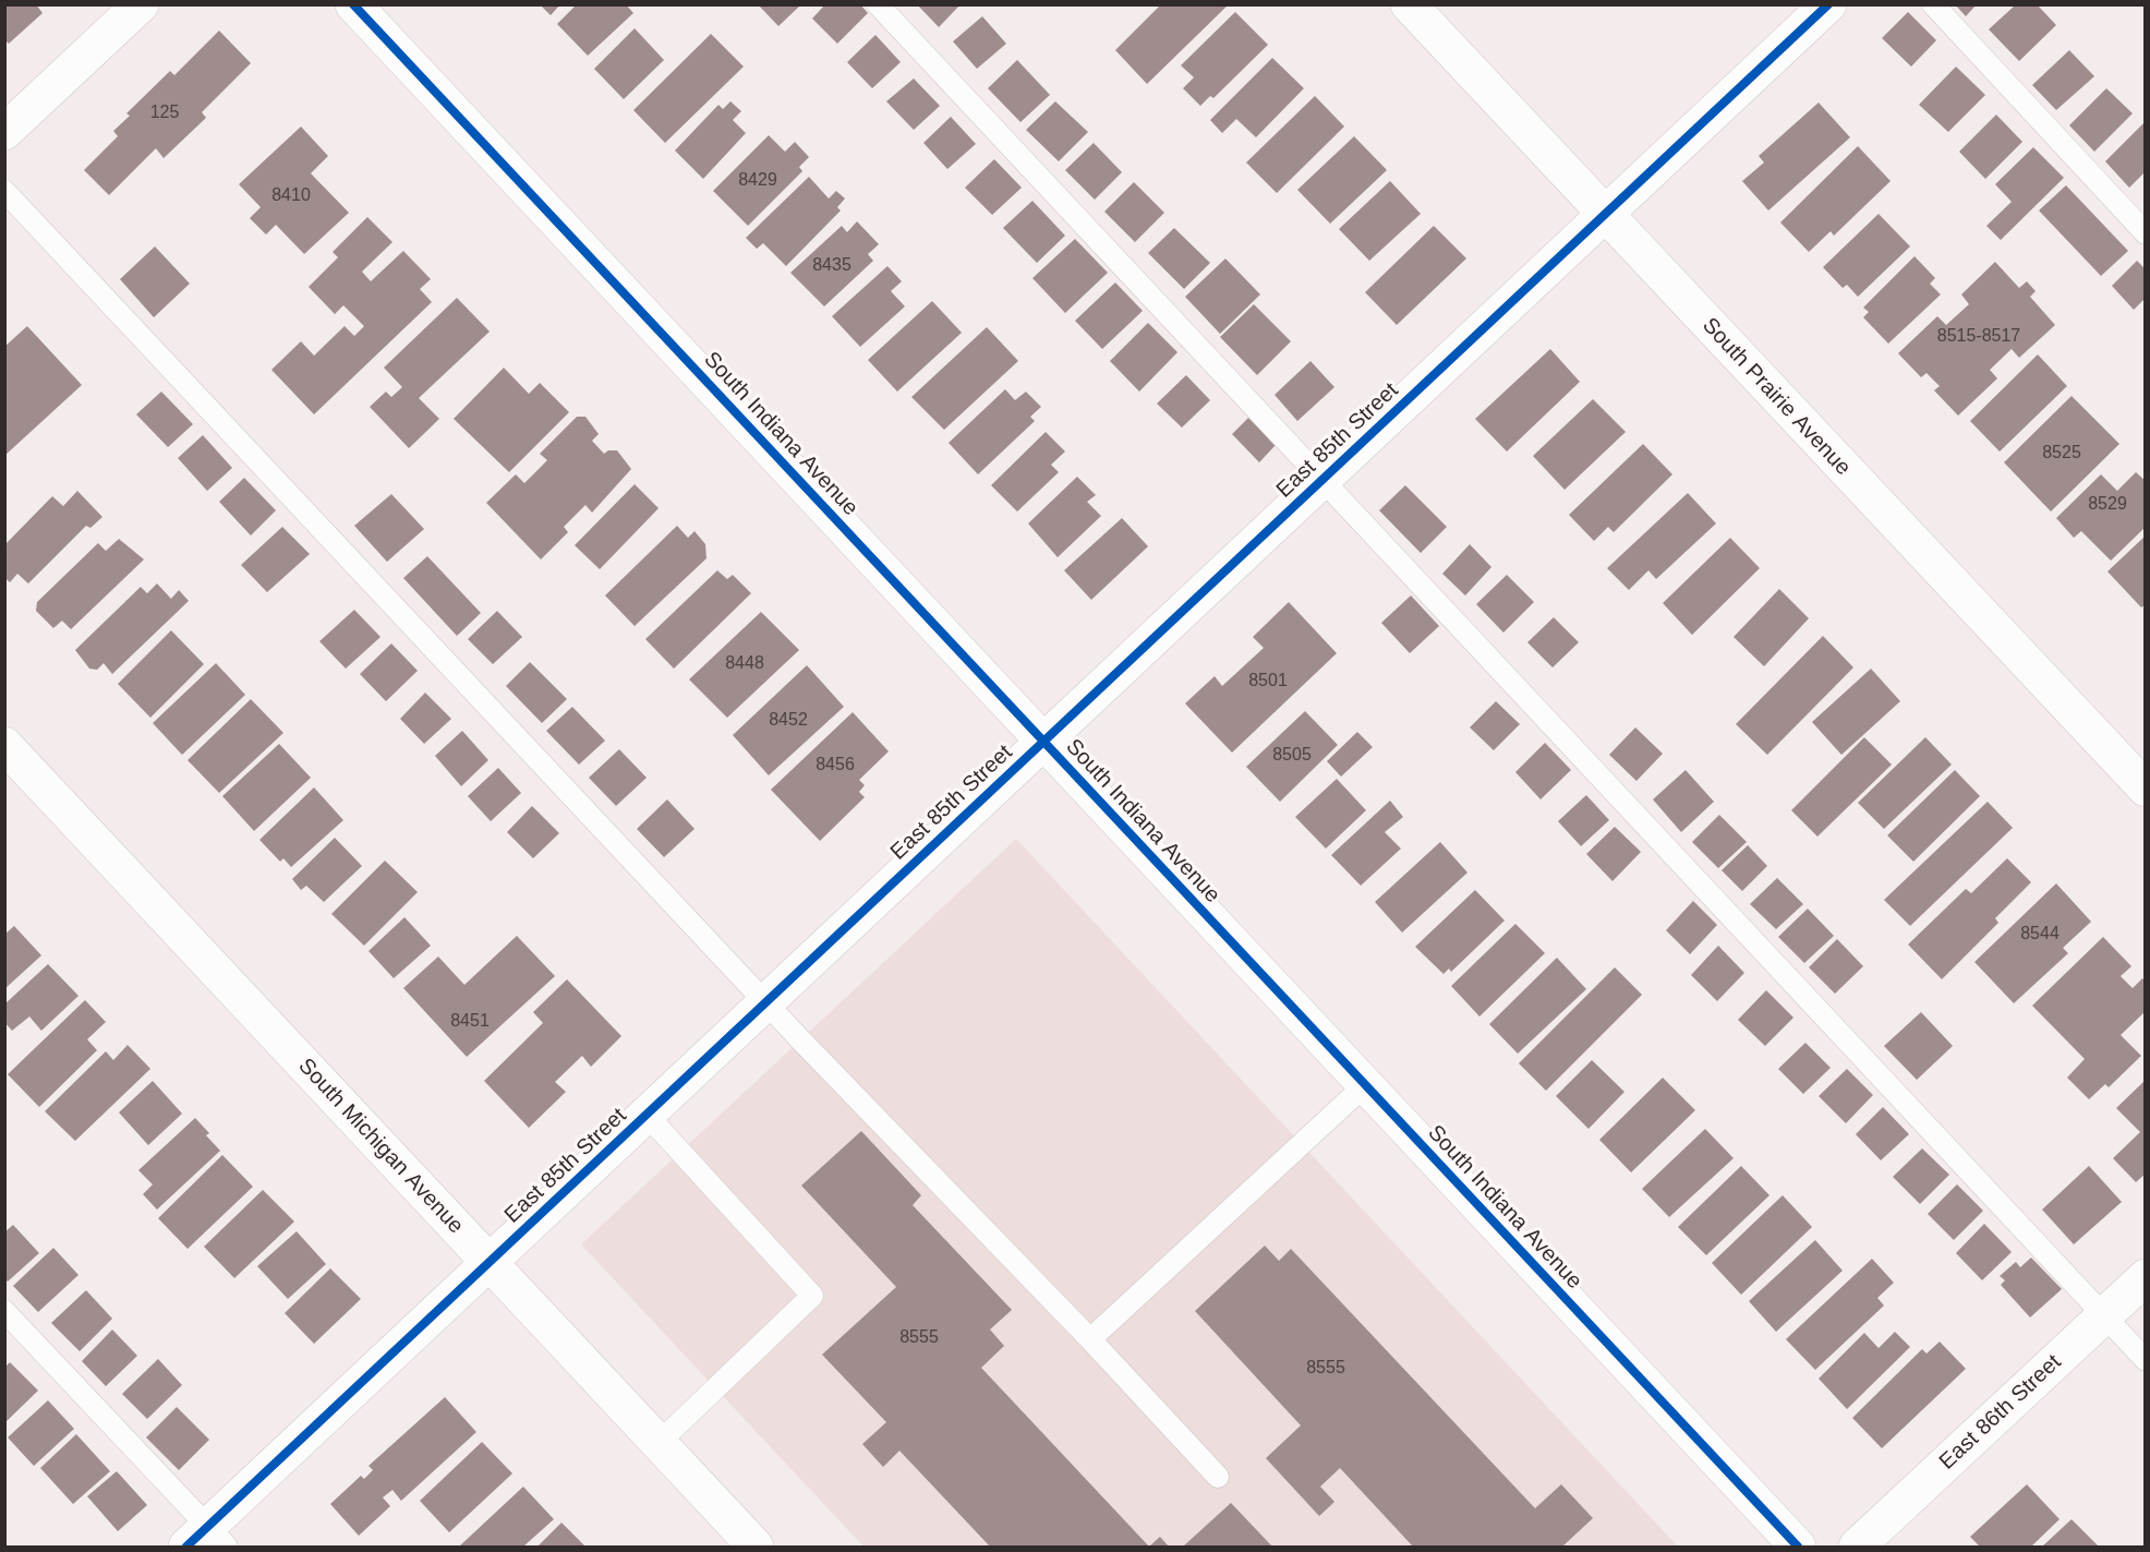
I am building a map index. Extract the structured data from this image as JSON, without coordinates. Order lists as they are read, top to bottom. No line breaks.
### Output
{"streets":{"street":["South Prairie Avenue","South Indiana Avenue","East 85th Street","South Michigan Avenue","East 86th Street"]},"crossings":[["South Prairie Avenue","East 85th Street"],["South Indiana Avenue","East 85th Street"],["East 85th Street","South Michigan Avenue"]],"house_numbers":["125","8429","8410","8435","8515-8517","8525","8529","8448","8501","8452","8505","8456","8544","8451","8555","8555"]}
